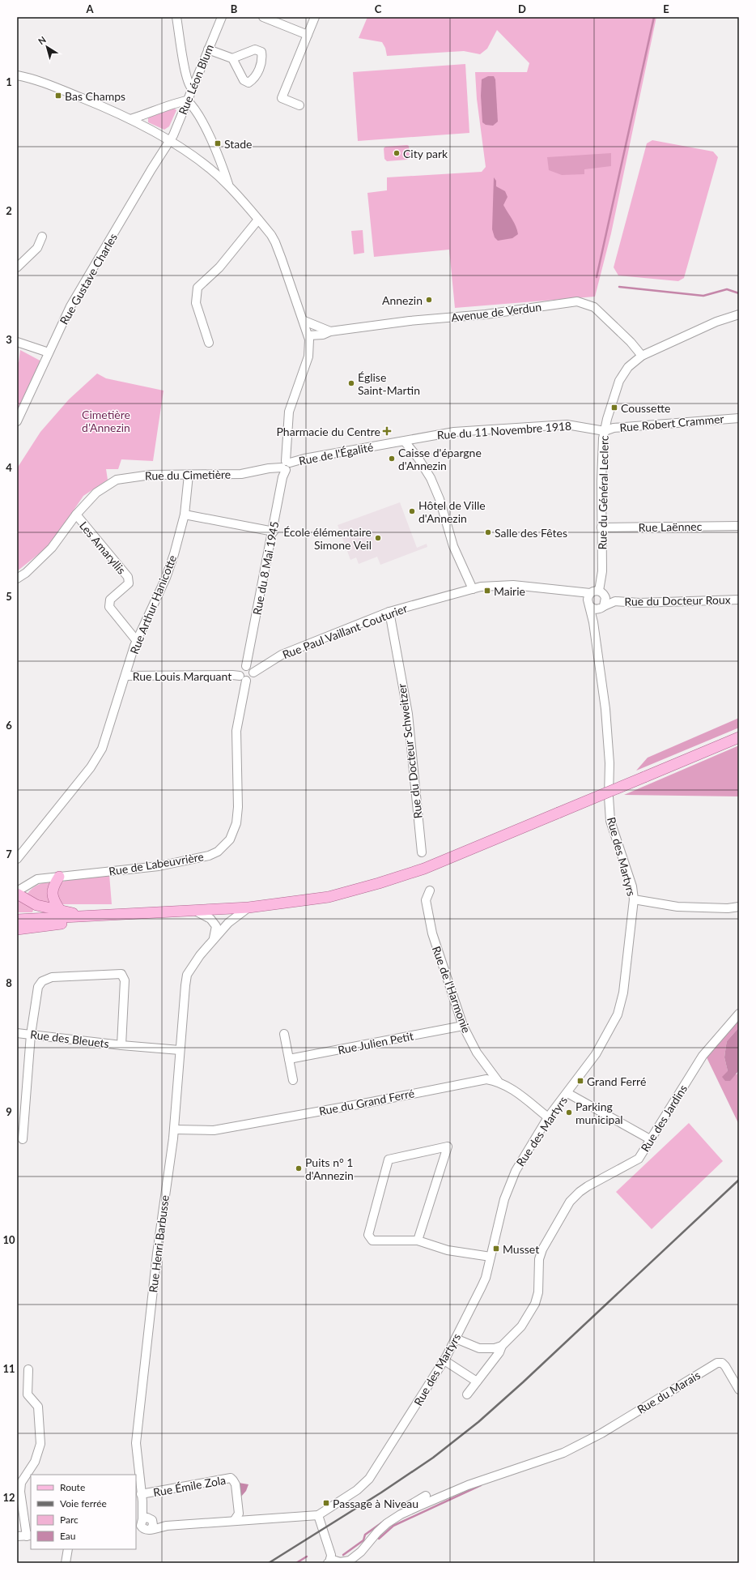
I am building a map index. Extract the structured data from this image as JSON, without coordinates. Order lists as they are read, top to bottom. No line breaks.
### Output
{"streets":{"street":["Rue Léon Blum","Rue Gustave Charles","Avenue de Verdun","Rue Robert Crammer","Rue du 11 Novembre 1918","Rue de l'Égalité","Rue du Cimetière","Rue du Général Leclerc","Rue Laënnec","Les Amaryllis","Rue du 8 Mai 1945","Rue du Docteur Roux","Rue Arthur Hanicotte","Rue Paul Vaillant Couturier","Rue Louis Marquant","Rue du Docteur Schweitzer","Rue des Martyrs","Rue de Labeuvrière","Rue de l'Harmonie","Rue des Bleuets","Rue Julien Petit","Rue du Grand Ferré","Rue des Jardins","Rue Henri Barbusse","Rue du Marais","Rue Émile Zola"]},"crossings":[["Rue Léon Blum","Rue Gustave Charles"],["Avenue de Verdun","Rue du Général Leclerc"],["Avenue de Verdun","Rue du 8 Mai 1945"],["Rue Robert Crammer","Rue du 11 Novembre 1918"],["Rue Robert Crammer","Rue du Général Leclerc"],["Rue du 11 Novembre 1918","Rue de l'Égalité"],["Rue du 11 Novembre 1918","Rue du Général Leclerc"],["Rue de l'Égalité","Rue du Cimetière"],["Rue de l'Égalité","Rue du 8 Mai 1945"],["Rue du Cimetière","Les Amaryllis"],["Rue du Cimetière","Rue du 8 Mai 1945"],["Rue du Cimetière","Rue Arthur Hanicotte"],["Rue du Général Leclerc","Rue Laënnec"],["Rue du Général Leclerc","Rue du Docteur Roux"],["Rue du Général Leclerc","Rue Paul Vaillant Couturier"],["Les Amaryllis","Rue Arthur Hanicotte"],["Rue du 8 Mai 1945","Rue Paul Vaillant Couturier"],["Rue du 8 Mai 1945","Rue Louis Marquant"],["Rue du 8 Mai 1945","Rue de Labeuvrière"],["Rue du Docteur Roux","Rue Paul Vaillant Couturier"],["Rue Arthur Hanicotte","Rue Louis Marquant"],["Rue Paul Vaillant Couturier","Rue Louis Marquant"],["Rue Paul Vaillant Couturier","Rue du Docteur Schweitzer"],["Rue Paul Vaillant Couturier","Rue de Labeuvrière"],["Rue Louis Marquant","Rue de Labeuvrière"],["Rue des Martyrs","Rue du Grand Ferré"],["Rue des Martyrs","Rue Émile Zola"],["Rue de l'Harmonie","Rue Julien Petit"],["Rue de l'Harmonie","Rue du Grand Ferré"],["Rue des Bleuets","Rue Henri Barbusse"],["Rue du Grand Ferré","Rue Henri Barbusse"],["Rue Henri Barbusse","Rue Émile Zola"]],"parks":["Cimetière d’Annezin"],"places":{"transit":["Bas Champs","Stade","Coussette","Mairie","Grand Ferré","Musset","Passage à Niveau"],"other":["City park","Annezin","Église Saint-Martin","Caisse d'épargne d'Annezin","Hôtel de Ville d'Annezin","Salle des Fêtes","École élémentaire Simone Veil","Parking municipal","Puits n° 1 d'Annezin"],"health":["Pharmacie du Centre"]},"legend":["Route","Voie ferrée","Parc","Eau"],"north":"top left","grid":{"columns":["A","B","C","D","E"],"rows":["1","2","3","4","5","6","7","8","9","10","11","12"]}}
